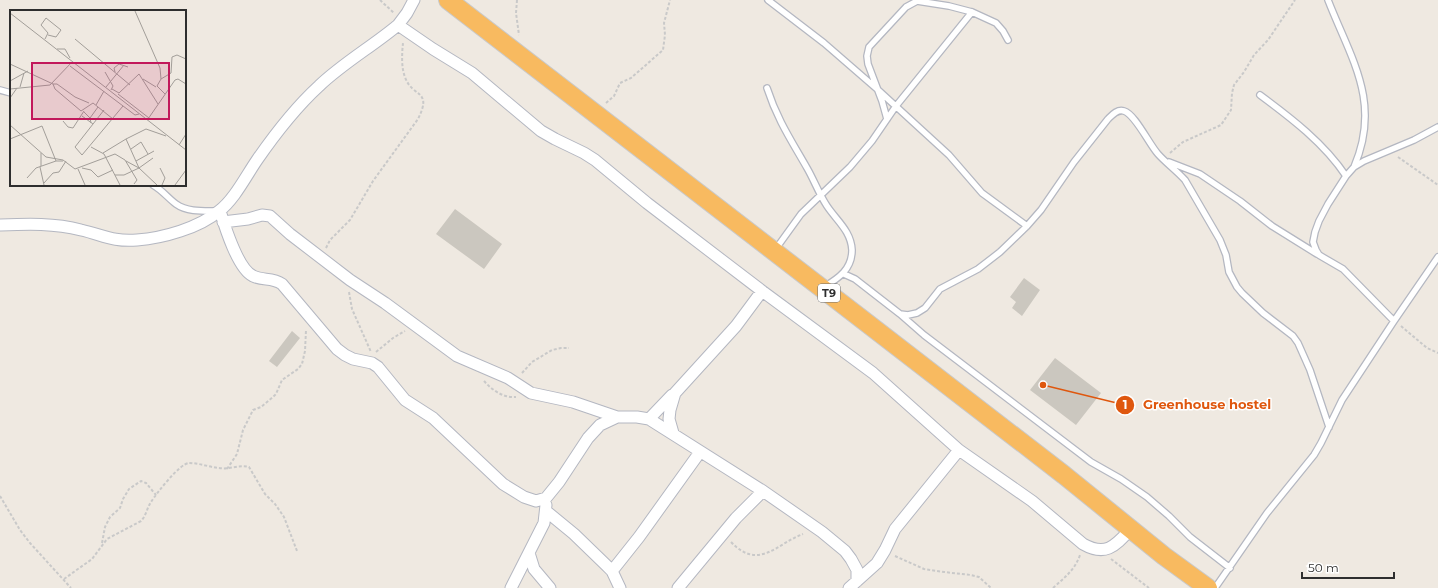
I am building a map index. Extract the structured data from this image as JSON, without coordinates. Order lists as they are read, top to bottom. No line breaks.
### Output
{"streets":{"highway":["T9"]},"places":["Greenhouse hostel"],"scale_bar":"50 m"}
